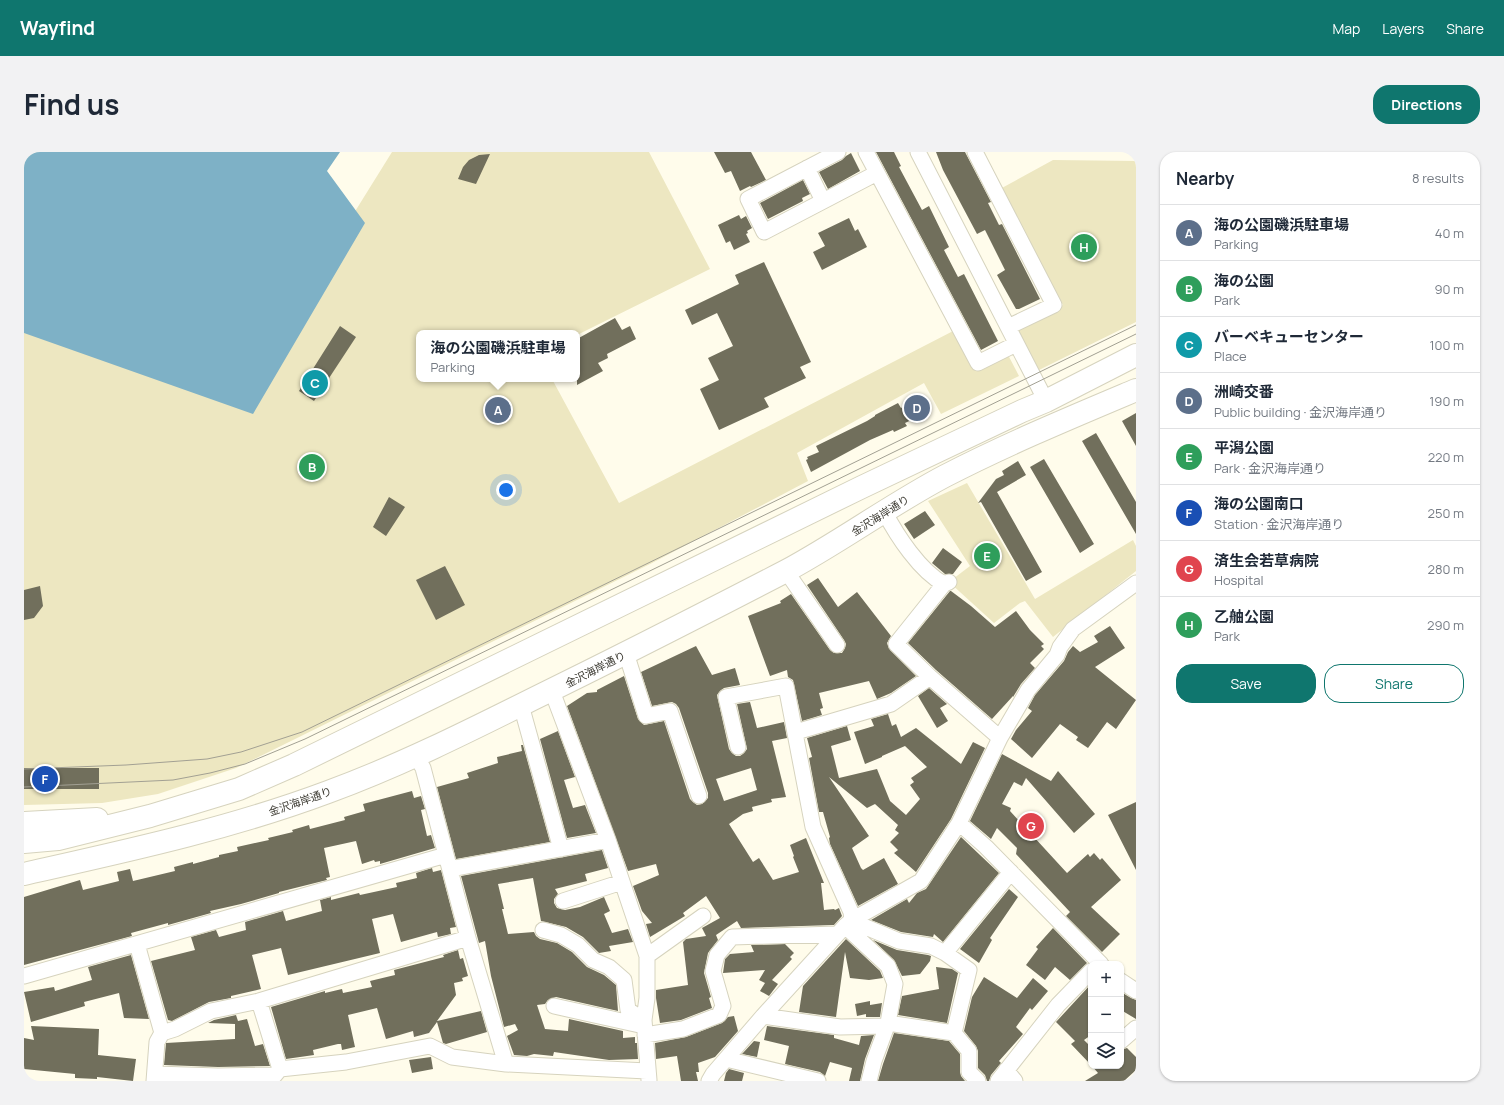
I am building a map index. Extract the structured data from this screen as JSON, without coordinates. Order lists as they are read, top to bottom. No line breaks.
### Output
{"streets":{"street":["金沢海岸通り"]},"page":{"header":"Wayfind","nav":["Map","Layers","Share"],"title":"Find us","buttons":["Directions",["Save","Share"]],"heading":["Nearby","8 results"],"list":[{"mark":"A","name":"海の公園磯浜駐車場","note":"Parking","value":"40 m"},{"mark":"B","name":"海の公園","note":"Park","value":"90 m"},{"mark":"C","name":"バーベキューセンター","note":"Place","value":"100 m"},{"mark":"D","name":"洲崎交番","note":"Public building · 金沢海岸通り","value":"190 m"},{"mark":"E","name":"平潟公園","note":"Park · 金沢海岸通り","value":"220 m"},{"mark":"F","name":"海の公園南口","note":"Station · 金沢海岸通り","value":"250 m"},{"mark":"G","name":"済生会若草病院","note":"Hospital","value":"280 m"},{"mark":"H","name":"乙舳公園","note":"Park","value":"290 m"}],"pins":["H","C","D","A","B","E","F","G"],"popup":["海の公園磯浜駐車場","Parking"],"map_buttons":["+","−"]}}
